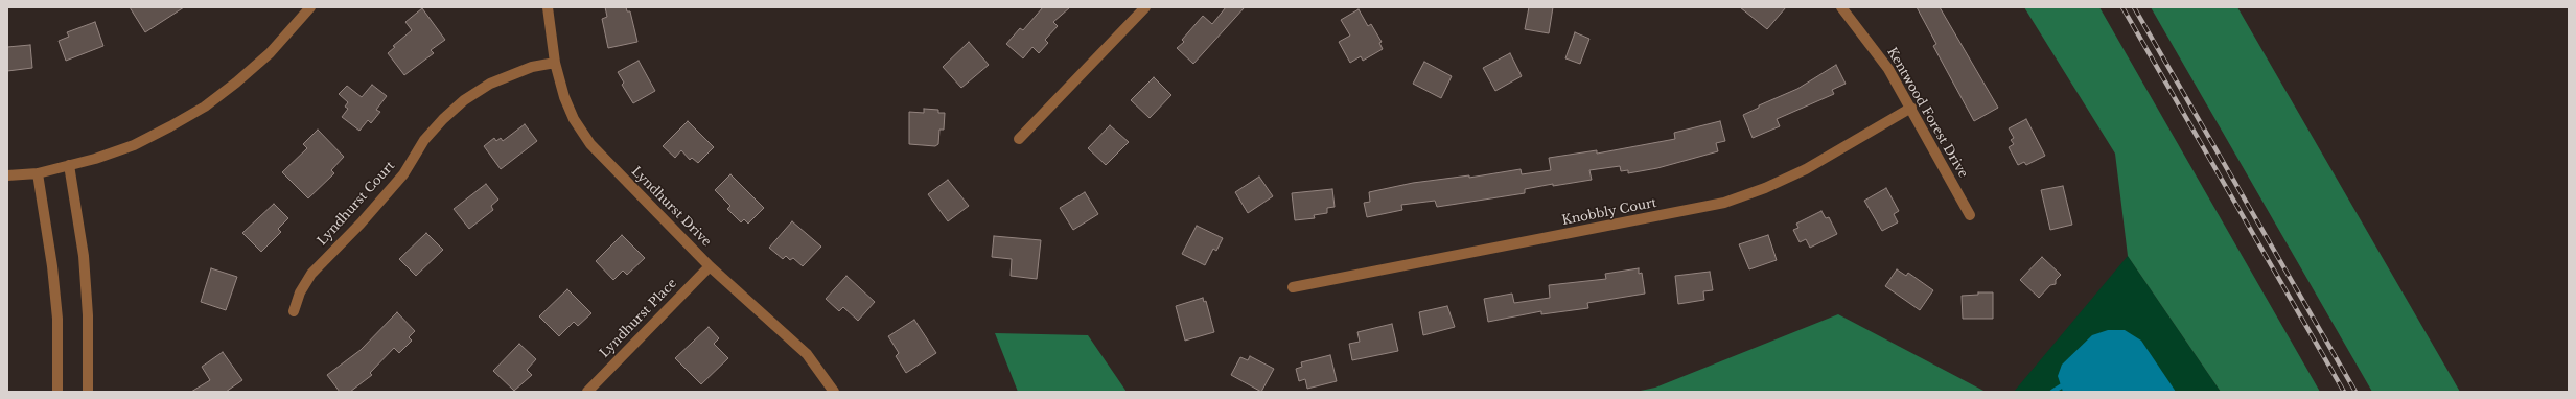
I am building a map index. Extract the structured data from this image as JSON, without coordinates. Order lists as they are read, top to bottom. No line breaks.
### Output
{"streets":{"street":["Kentwood Forest Drive","Lyndhurst Court","Lyndhurst Drive","Knobbly Court","Lyndhurst Place"]},"crossings":[["Kentwood Forest Drive","Knobbly Court"],["Lyndhurst Court","Lyndhurst Drive"],["Lyndhurst Drive","Lyndhurst Place"]]}
